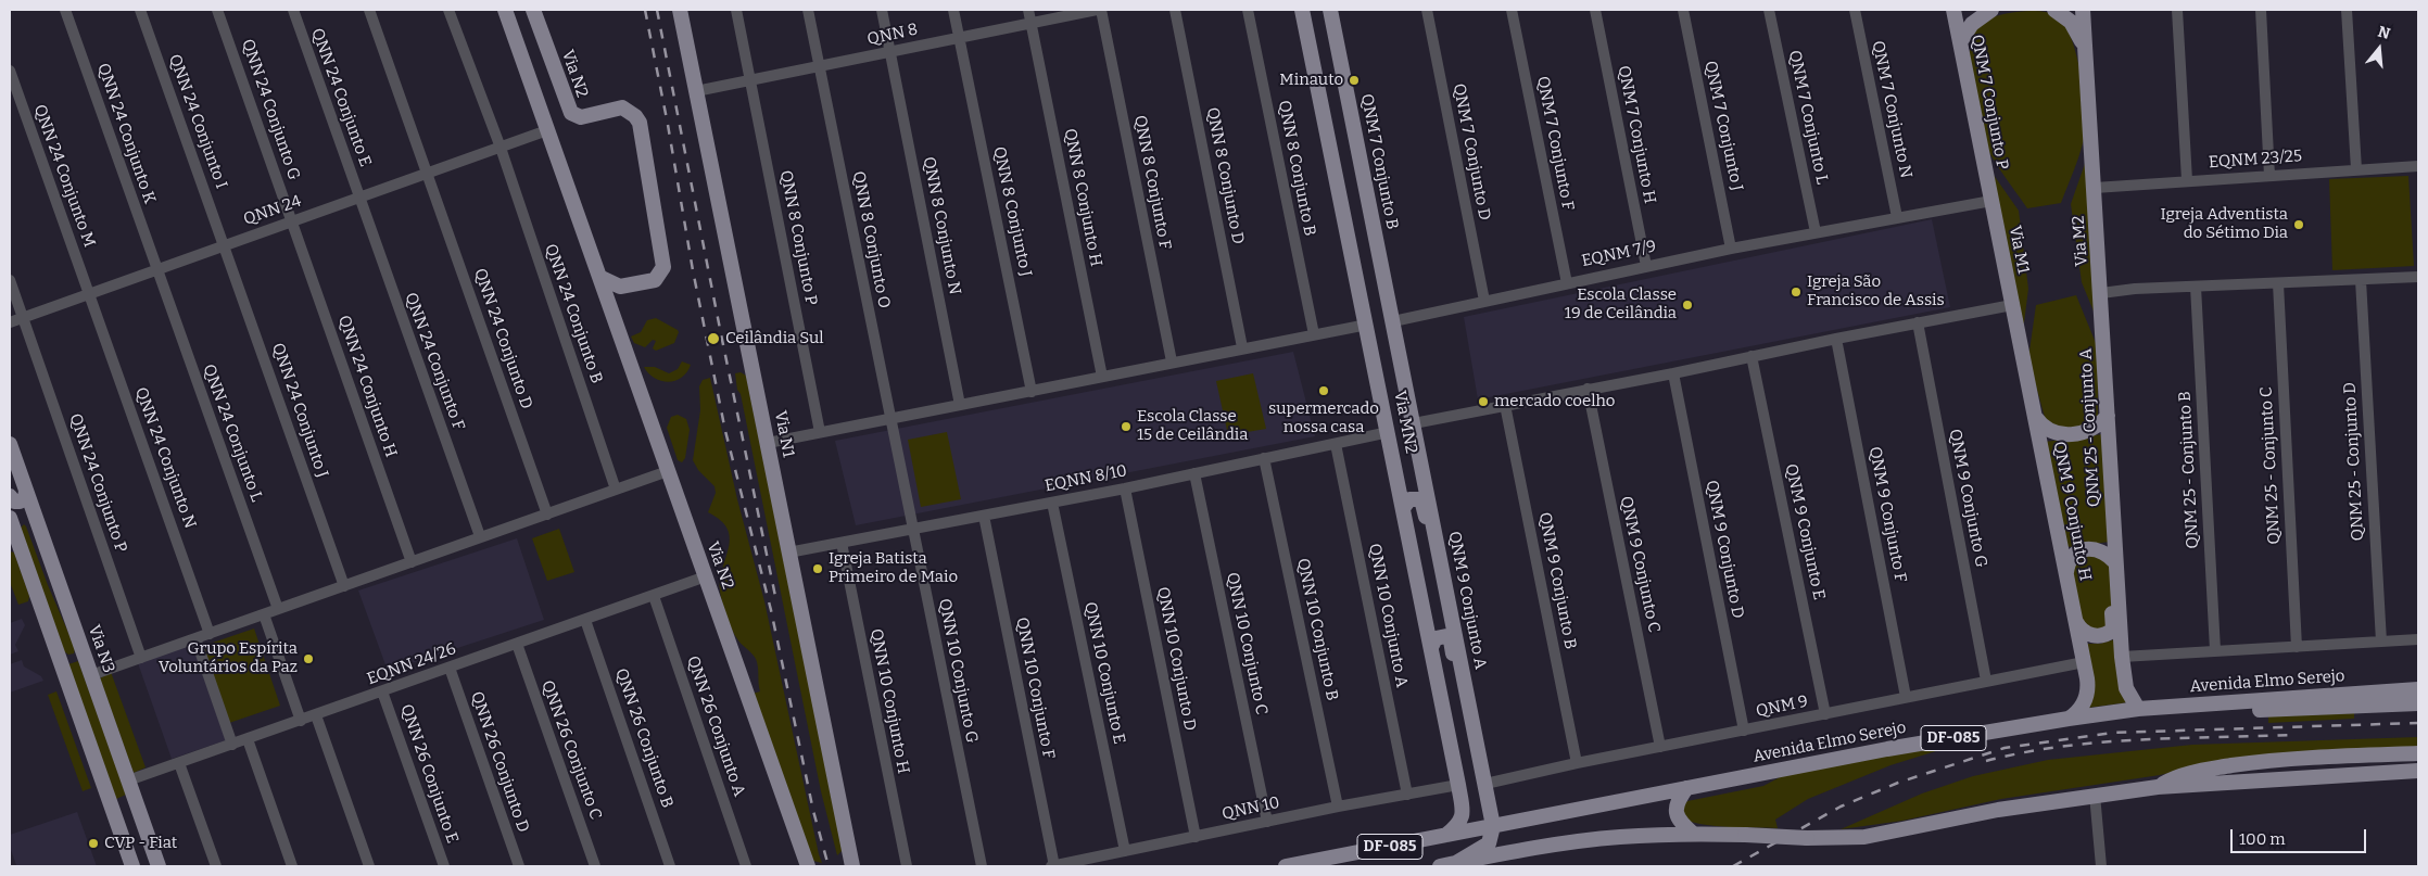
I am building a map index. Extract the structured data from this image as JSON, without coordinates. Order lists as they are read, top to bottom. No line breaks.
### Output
{"streets":{"main road":["Via N2","QNM 7 Conjunto P","QNM 7 Conjunto B","Via M2","Via M1","Via MN2","QNM 25 - Conjunto A","Via N1","QNM 9 Conjunto H","QNM 9 Conjunto A","Via N3","Avenida Elmo Serejo","DF-085"],"street":["QNN 8","QNN 24 Conjunto E","QNN 24 Conjunto G","QNM 7 Conjunto N","QNM 7 Conjunto L","QNN 24 Conjunto I","QNM 7 Conjunto J","QNN 24 Conjunto K","QNM 7 Conjunto H","QNM 7 Conjunto F","QNM 7 Conjunto D","EQNM 23/25","QNN 8 Conjunto B","QNN 24 Conjunto M","QNN 8 Conjunto D","QNN 8 Conjunto F","QNN 8 Conjunto H","QNN 24","QNN 8 Conjunto J","QNN 8 Conjunto N","QNN 8 Conjunto P","QNN 8 Conjunto O","EQNM 7/9","QNN 24 Conjunto B","QNN 24 Conjunto D","QNN 24 Conjunto F","QNN 24 Conjunto H","QNN 24 Conjunto J","QNN 24 Conjunto L","QNN 24 Conjunto N","QNM 25 - Conjunto D","QNM 25 - Conjunto C","QNM 25 - Conjunto B","EQNN 8/10","QNN 24 Conjunto P","QNM 9 Conjunto G","QNM 9 Conjunto F","QNM 9 Conjunto E","QNM 9 Conjunto D","QNM 9 Conjunto C","QNM 9 Conjunto B","QNN 10 Conjunto A","QNN 10 Conjunto B","QNN 10 Conjunto C","QNN 10 Conjunto D","EQNN 24/26","QNN 10 Conjunto G","QNN 10 Conjunto E","QNN 10 Conjunto F","QNN 10 Conjunto H","QNM 9","QNN 26 Conjunto A","QNN 26 Conjunto B","QNN 26 Conjunto C","QNN 26 Conjunto D","QNN 26 Conjunto E","QNN 10"]},"crossings":[["QNN 8","QNN 8 Conjunto H"],["QNN 8","QNN 8 Conjunto J"],["QNN 8","QNN 8 Conjunto N"],["QNN 8","QNN 8 Conjunto P"],["QNN 8","QNN 8 Conjunto O"],["QNN 8","Via N1"],["Via N2","QNN 24"],["Via N2","EQNN 24/26"],["QNN 24 Conjunto E","QNN 24"],["QNN 24 Conjunto E","QNN 24 Conjunto F"],["QNM 7 Conjunto P","Via M1"],["QNM 7 Conjunto P","EQNM 7/9"],["QNN 24 Conjunto G","QNN 24"],["QNN 24 Conjunto G","QNN 24 Conjunto H"],["QNM 7 Conjunto N","EQNM 7/9"],["QNM 7 Conjunto L","EQNM 7/9"],["QNN 24 Conjunto I","QNN 24"],["QNN 24 Conjunto I","QNN 24 Conjunto J"],["QNM 7 Conjunto J","EQNM 7/9"],["QNN 24 Conjunto K","QNN 24"],["QNN 24 Conjunto K","QNN 24 Conjunto L"],["QNM 7 Conjunto H","EQNM 7/9"],["QNM 7 Conjunto F","EQNM 7/9"],["QNM 7 Conjunto D","EQNM 7/9"],["EQNM 23/25","Via M2"],["QNM 7 Conjunto B","EQNM 7/9"],["QNN 24 Conjunto M","QNN 24"],["QNN 24 Conjunto M","QNN 24 Conjunto N"],["QNN 24","QNN 24 Conjunto B"],["QNN 24","QNN 24 Conjunto D"],["QNN 24","QNN 24 Conjunto F"],["QNN 24","QNN 24 Conjunto H"],["QNN 24","QNN 24 Conjunto J"],["QNN 24","QNN 24 Conjunto L"],["QNN 24","QNN 24 Conjunto N"],["QNN 24","QNN 24 Conjunto P"],["QNN 8 Conjunto O","QNN 10 Conjunto G"],["Via M2","QNM 25 - Conjunto A"],["Via M1","EQNM 7/9"],["Via M1","QNM 9 Conjunto H"],["Via MN2","EQNN 8/10"],["Via MN2","Avenida Elmo Serejo"],["Via MN2","QNN 10"],["QNM 25 - Conjunto A","Avenida Elmo Serejo"],["Via N1","EQNN 8/10"],["EQNN 8/10","QNN 10 Conjunto A"],["EQNN 8/10","QNN 10 Conjunto B"],["EQNN 8/10","QNN 10 Conjunto C"],["EQNN 8/10","QNN 10 Conjunto D"],["EQNN 8/10","QNN 10 Conjunto G"],["EQNN 8/10","QNN 10 Conjunto E"],["EQNN 8/10","QNN 10 Conjunto F"],["EQNN 8/10","QNN 10 Conjunto H"],["QNM 9 Conjunto G","QNM 9"],["QNM 9 Conjunto H","Avenida Elmo Serejo"],["QNM 9 Conjunto H","QNM 9"],["QNM 9 Conjunto F","QNM 9"],["QNM 9 Conjunto E","QNM 9"],["QNM 9 Conjunto D","QNM 9"],["QNM 9 Conjunto C","QNM 9"],["QNM 9 Conjunto B","QNM 9"],["QNM 9 Conjunto A","Avenida Elmo Serejo"],["QNM 9 Conjunto A","QNM 9"],["QNN 10 Conjunto A","QNN 10"],["QNN 10 Conjunto B","QNN 10"],["QNN 10 Conjunto C","QNN 10"],["Via N3","EQNN 24/26"],["QNN 10 Conjunto D","QNN 10"],["EQNN 24/26","QNN 26 Conjunto A"],["EQNN 24/26","QNN 26 Conjunto B"],["EQNN 24/26","QNN 26 Conjunto C"],["EQNN 24/26","QNN 26 Conjunto D"],["EQNN 24/26","QNN 26 Conjunto E"],["QNN 10 Conjunto E","QNN 10"],["QNN 10 Conjunto F","QNN 10"]],"places":["Minauto","Igreja Adventista do Sétimo Dia","Igreja São Francisco de Assis","Escola Classe 19 de Ceilândia","Ceilândia Sul","supermercado nossa casa","mercado coelho","Escola Classe 15 de Ceilândia","Igreja Batista Primeiro de Maio","Grupo Espírita Voluntários da Paz","CVP - Fiat"],"scale_bar":"100 m","north":"top"}
